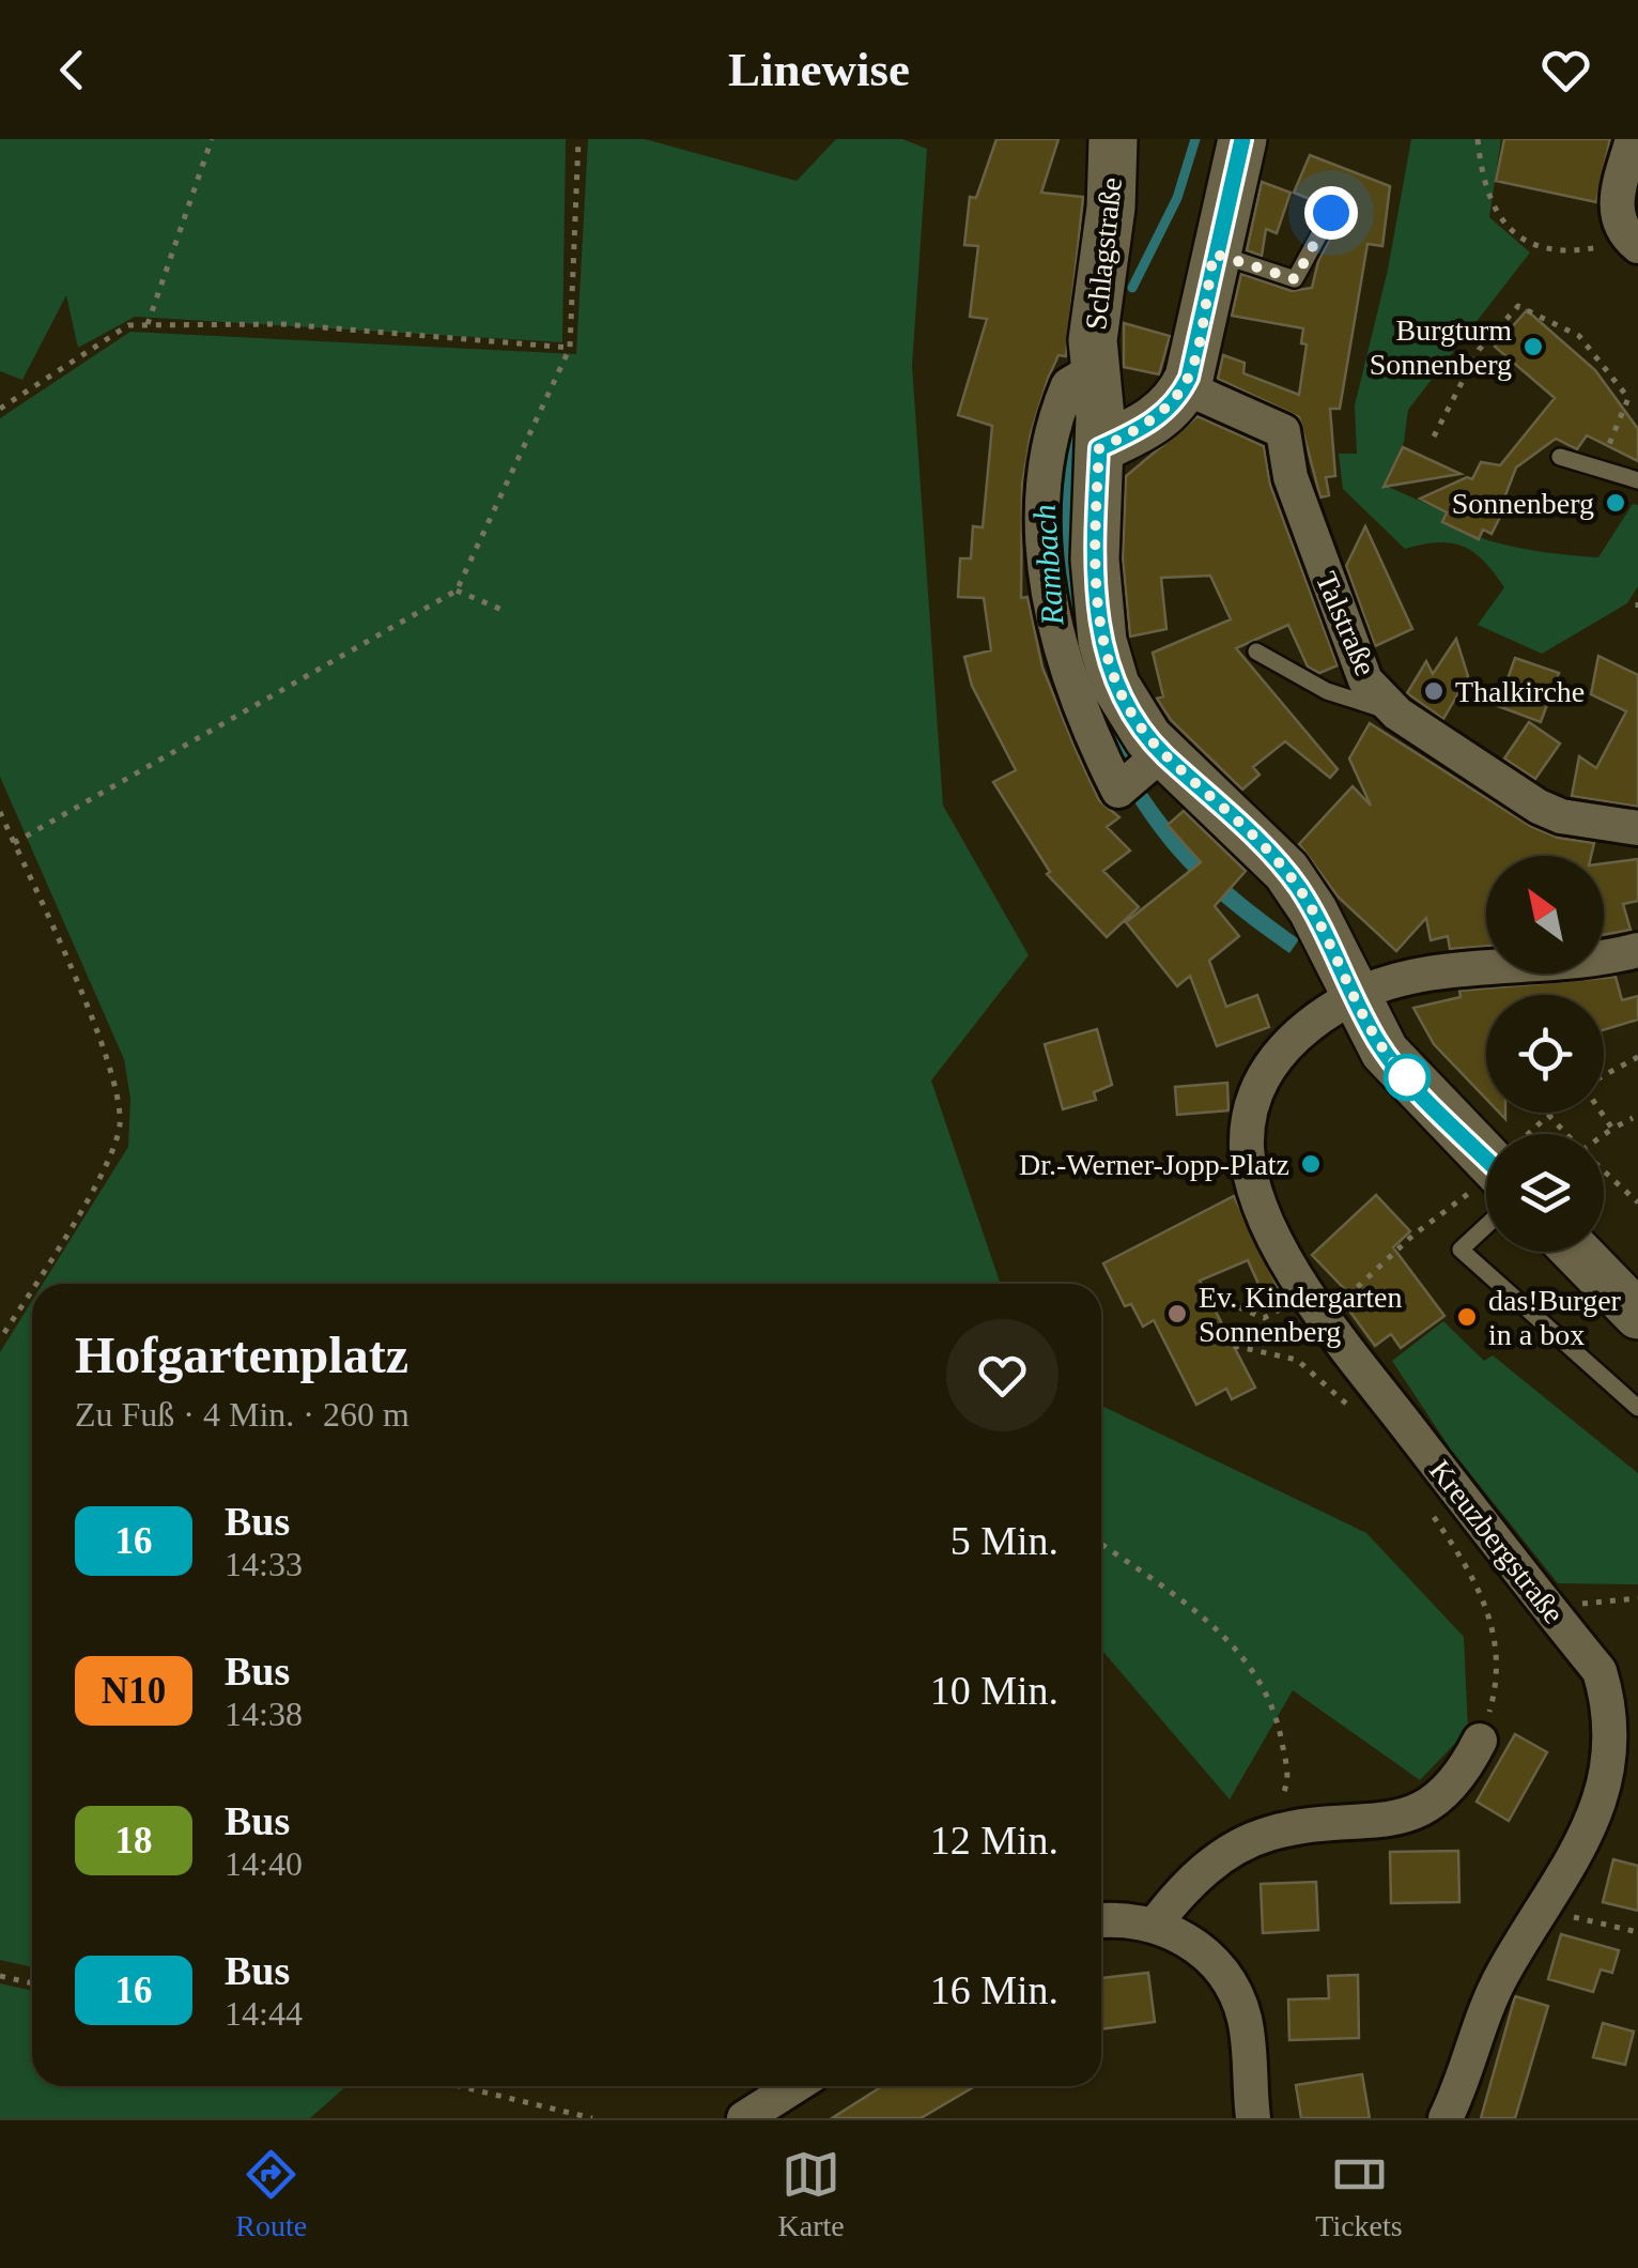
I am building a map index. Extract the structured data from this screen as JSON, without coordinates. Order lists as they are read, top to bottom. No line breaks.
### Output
{"streets":{"main road":["Schlagstraße"],"street":["Talstraße","Kreuzbergstraße"]},"crossings":[["Schlagstraße","Kreuzbergstraße"]],"water":["Rambach"],"places":["Burgturm Sonnenberg","Sonnenberg","Thalkirche","Dr.-Werner-Jopp-Platz","Ev. Kindergarten Sonnenberg","das!Burger in a box"],"lines":["bus line 16"],"north":"top left","page":{"header":"Linewise","heading":["Hofgartenplatz","Zu Fuß · 4 Min. · 260 m"],"list":[{"mark":"16","name":"Bus","note":"14:33","value":"5 Min."},{"mark":"N10","name":"Bus","note":"14:38","value":"10 Min."},{"mark":"18","name":"Bus","note":"14:40","value":"12 Min."},{"mark":"16","name":"Bus","note":"14:44","value":"16 Min."}],"tabs":["Route","Karte","Tickets"]}}
